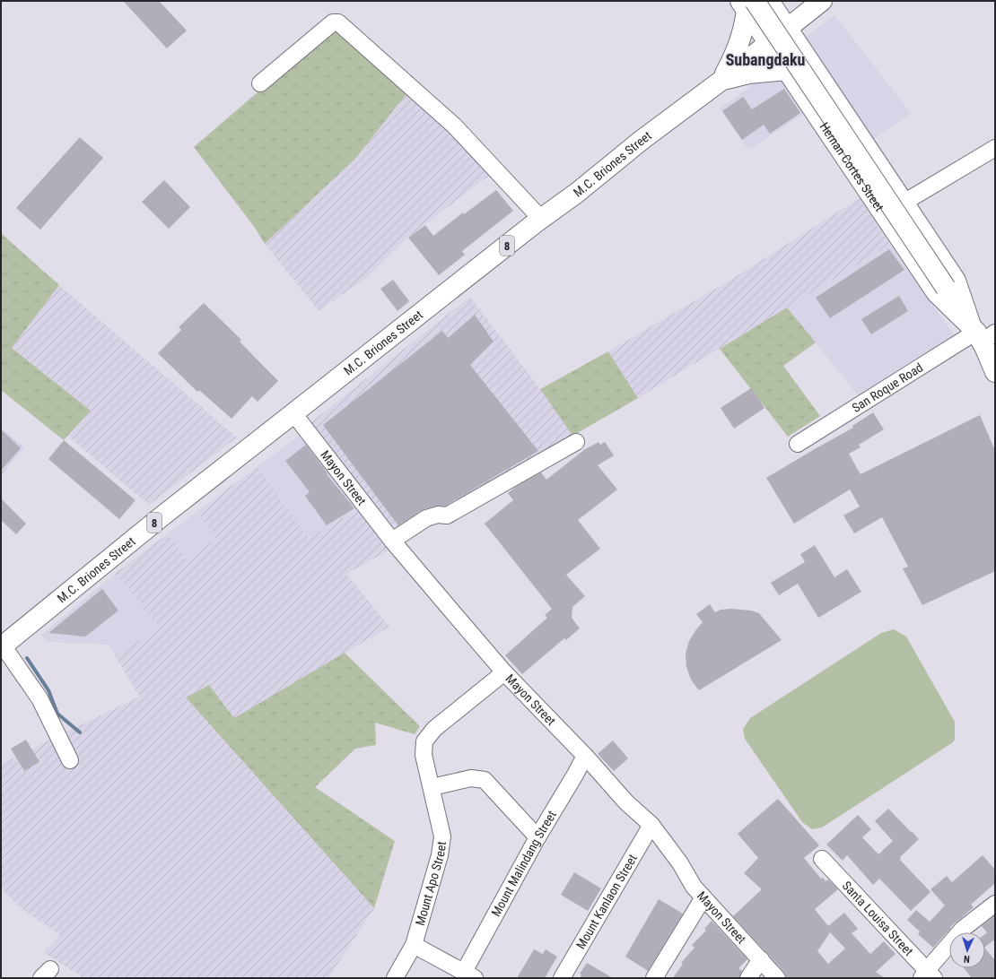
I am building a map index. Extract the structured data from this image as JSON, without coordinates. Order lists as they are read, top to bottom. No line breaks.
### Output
{"streets":{"main road":["M.C. Briones Street","Hernan Cortes Street","8"],"street":["San Roque Road","Mayon Street","Mount Malindang Street","Mount Apo Street","Mount Kanlaon Street","Santa Louisa Street"]},"crossings":[["M.C. Briones Street","Hernan Cortes Street"],["M.C. Briones Street","8"],["M.C. Briones Street","Mayon Street"],["Hernan Cortes Street","8"],["Hernan Cortes Street","San Roque Road"],["Mayon Street","Mount Malindang Street"],["Mayon Street","Mount Apo Street"],["Mayon Street","Mount Kanlaon Street"]],"districts":["Subangdaku"],"north":"bottom"}
